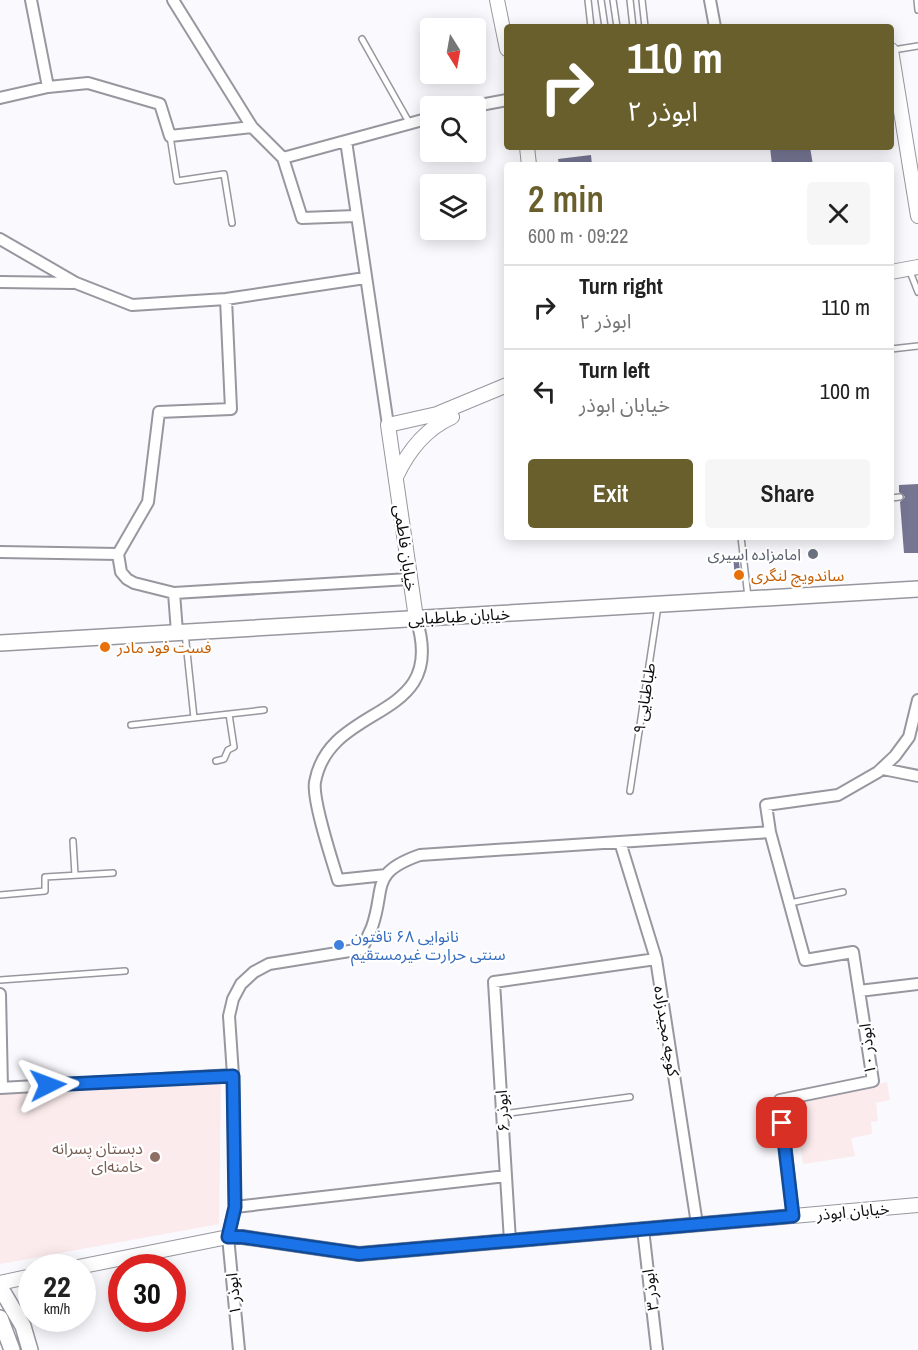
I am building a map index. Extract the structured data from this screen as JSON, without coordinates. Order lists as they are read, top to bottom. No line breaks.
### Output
{"streets":{"main road":["خیابان طباطبایی"],"street":["خیابان فاطمی","کوچه مجیدزاده","ابوذر ۱۰","ابوذر ۶","خیابان ابوذر","ابوذر ۳","ابوذر ۱"],"lane":["طباطبایی ۹"]},"crossings":[["خیابان فاطمی","خیابان طباطبایی"],["خیابان طباطبایی","طباطبایی ۹"],["کوچه مجیدزاده","ابوذر ۶"],["کوچه مجیدزاده","خیابان ابوذر"],["ابوذر ۱۰","خیابان ابوذر"],["ابوذر ۶","خیابان ابوذر"],["خیابان ابوذر","ابوذر ۳"],["خیابان ابوذر","ابوذر ۱"]],"places":["امامزاده اسیری","ساندویچ لنگری","فست فود مادر","نانوایی ۶۸ تافتون سنتی حرارت غیرمستقیم","دبستان پسرانه خامنه‌ای"],"north":"bottom","page":{"turn":["110 m","ابوذر ۲"],"heading":["2 min","600 m · 09:22"],"list":[{"name":"Turn right","note":"ابوذر ۲","value":"110 m"},{"name":"Turn left","note":"خیابان ابوذر","value":"100 m"}],"buttons":["Exit","Share"],"speed":"22 km/h","limit":"30"}}
